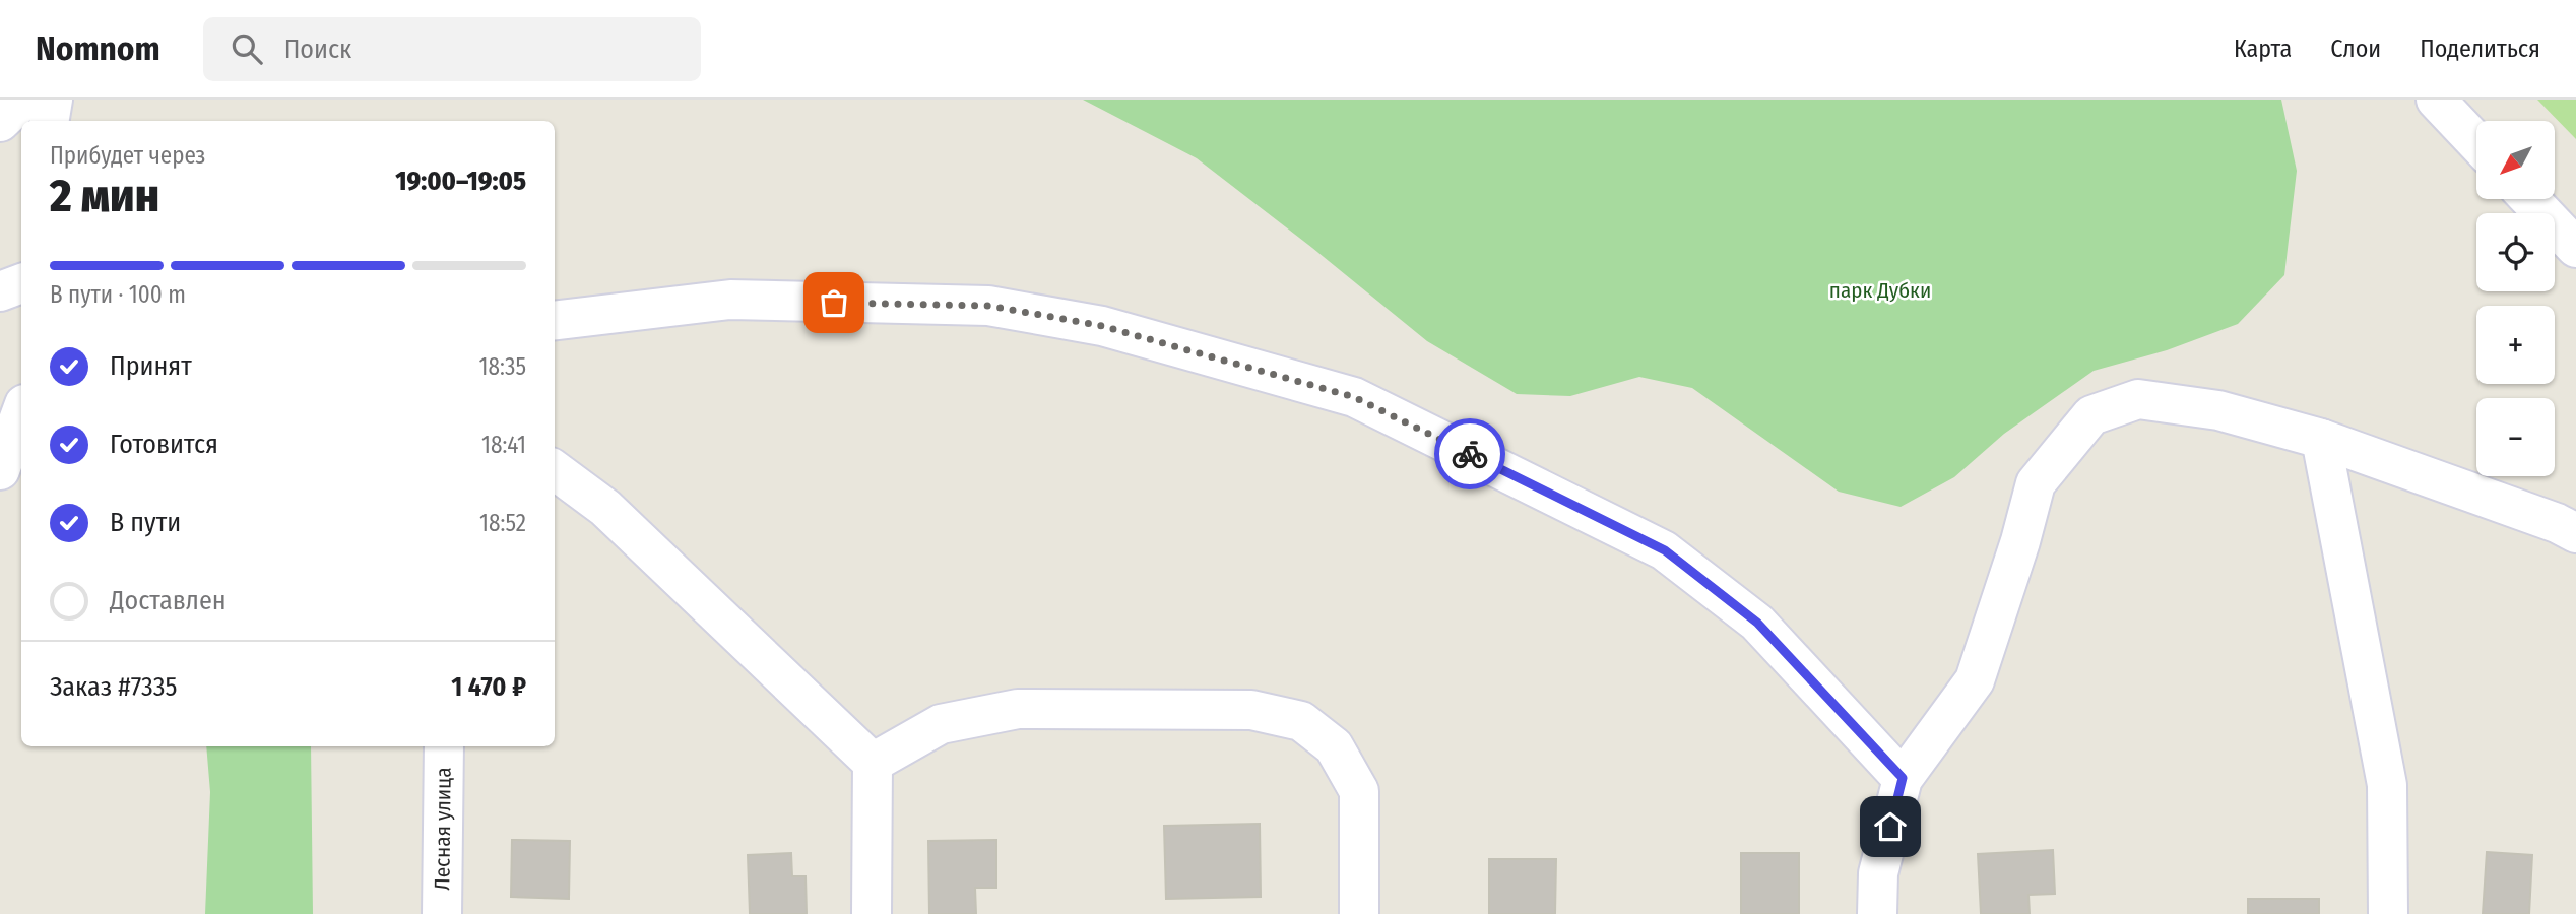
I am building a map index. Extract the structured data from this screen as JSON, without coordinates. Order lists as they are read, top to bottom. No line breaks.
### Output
{"streets":{"street":["Лесная улица"]},"parks":["парк Дубки"],"north":"bottom left","page":{"header":"Nomnom","search":"Поиск","nav":["Карта","Слои","Поделиться"],"map_buttons":["+","−"],"heading":["2 мин","Прибудет через","19:00–19:05"],"panel":["Заказ #7335","1 470 ₽"],"bar":"В пути · 100 m","list":[["Принят","18:35"],["Готовится","18:41"],["В пути","18:52"],"Доставлен"]}}
